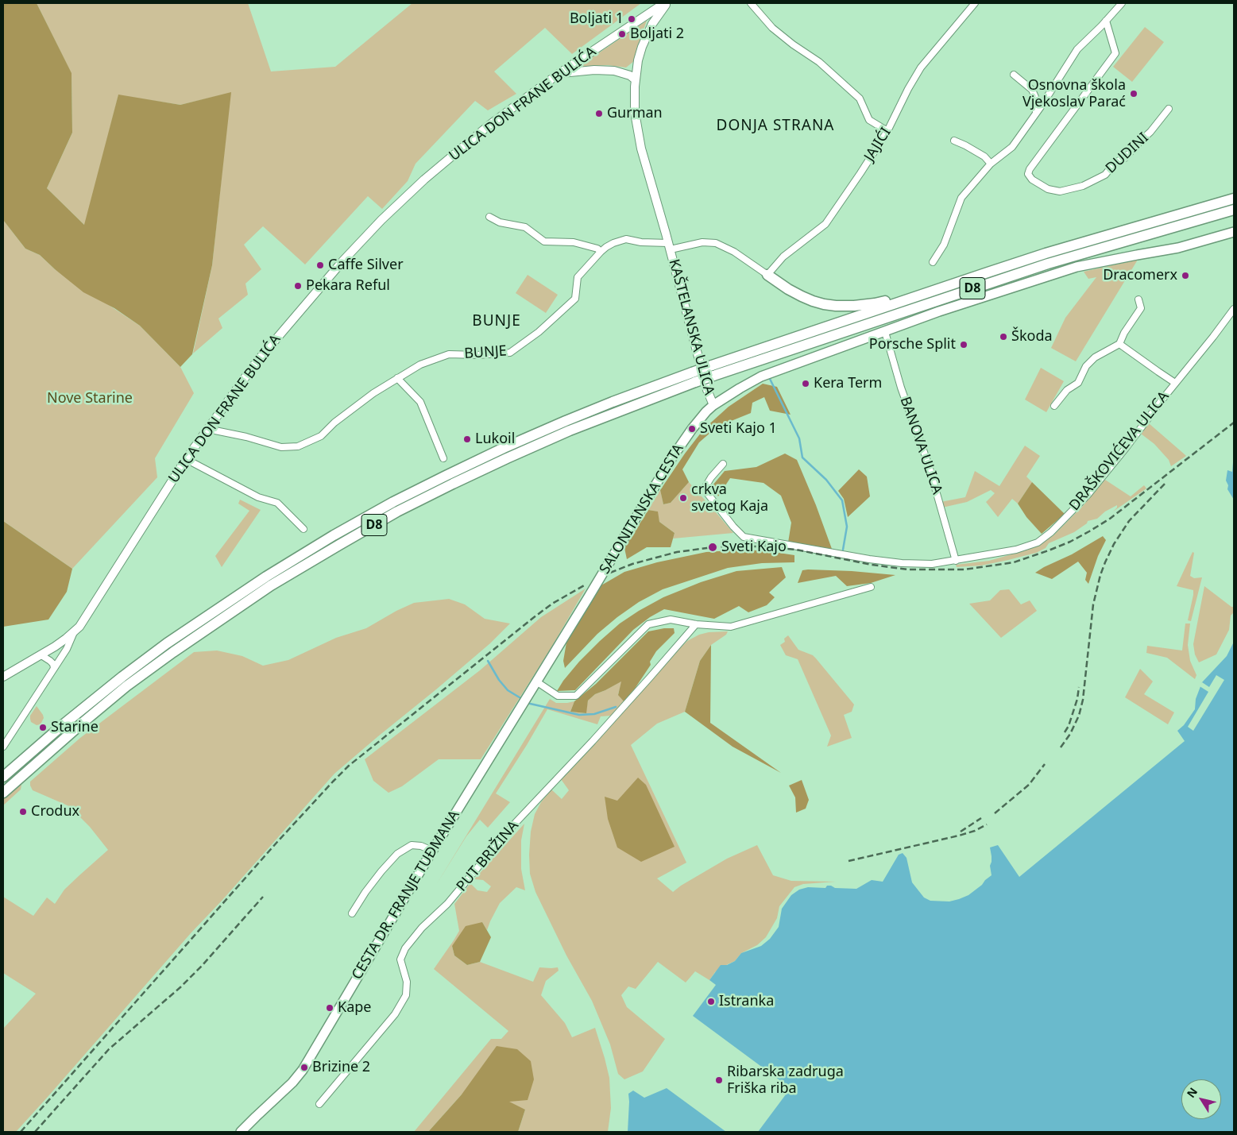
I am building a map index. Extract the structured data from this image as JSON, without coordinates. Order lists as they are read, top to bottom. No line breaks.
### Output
{"streets":{"highway":["D8"],"main road":["SALONITANSKA CESTA","CESTA DR. FRANJE TUĐMANA"],"street":["ULICA DON FRANE BULIĆA","JAJIĆI","DUDINI","KAŠTELANSKA ULICA","BUNJE","BANOVA ULICA","DRAŠKOVIĆEVA ULICA","PUT BRIŽINA"]},"crossings":[["ULICA DON FRANE BULIĆA","KAŠTELANSKA ULICA"],["ULICA DON FRANE BULIĆA","BUNJE"],["JAJIĆI","KAŠTELANSKA ULICA"],["KAŠTELANSKA ULICA","BUNJE"],["KAŠTELANSKA ULICA","SALONITANSKA CESTA"],["BANOVA ULICA","DRAŠKOVIĆEVA ULICA"],["BANOVA ULICA","SALONITANSKA CESTA"],["SALONITANSKA CESTA","CESTA DR. FRANJE TUĐMANA"]],"districts":["DONJA STRANA","BUNJE"],"parks":["Nove Starine"],"places":["Boljati 1","Boljati 2","Osnovna škola Vjekoslav Parać","Gurman","Caffe Silver","Dracomerx","Pekara Reful","Škoda","Porsche Split","Kera Term","Sveti Kajo 1","Lukoil","crkva svetog Kaja","Sveti Kajo","Starine","Crodux","Istranka","Kape","Brizine 2","Ribarska zadruga Friška riba"],"north":"top left"}
